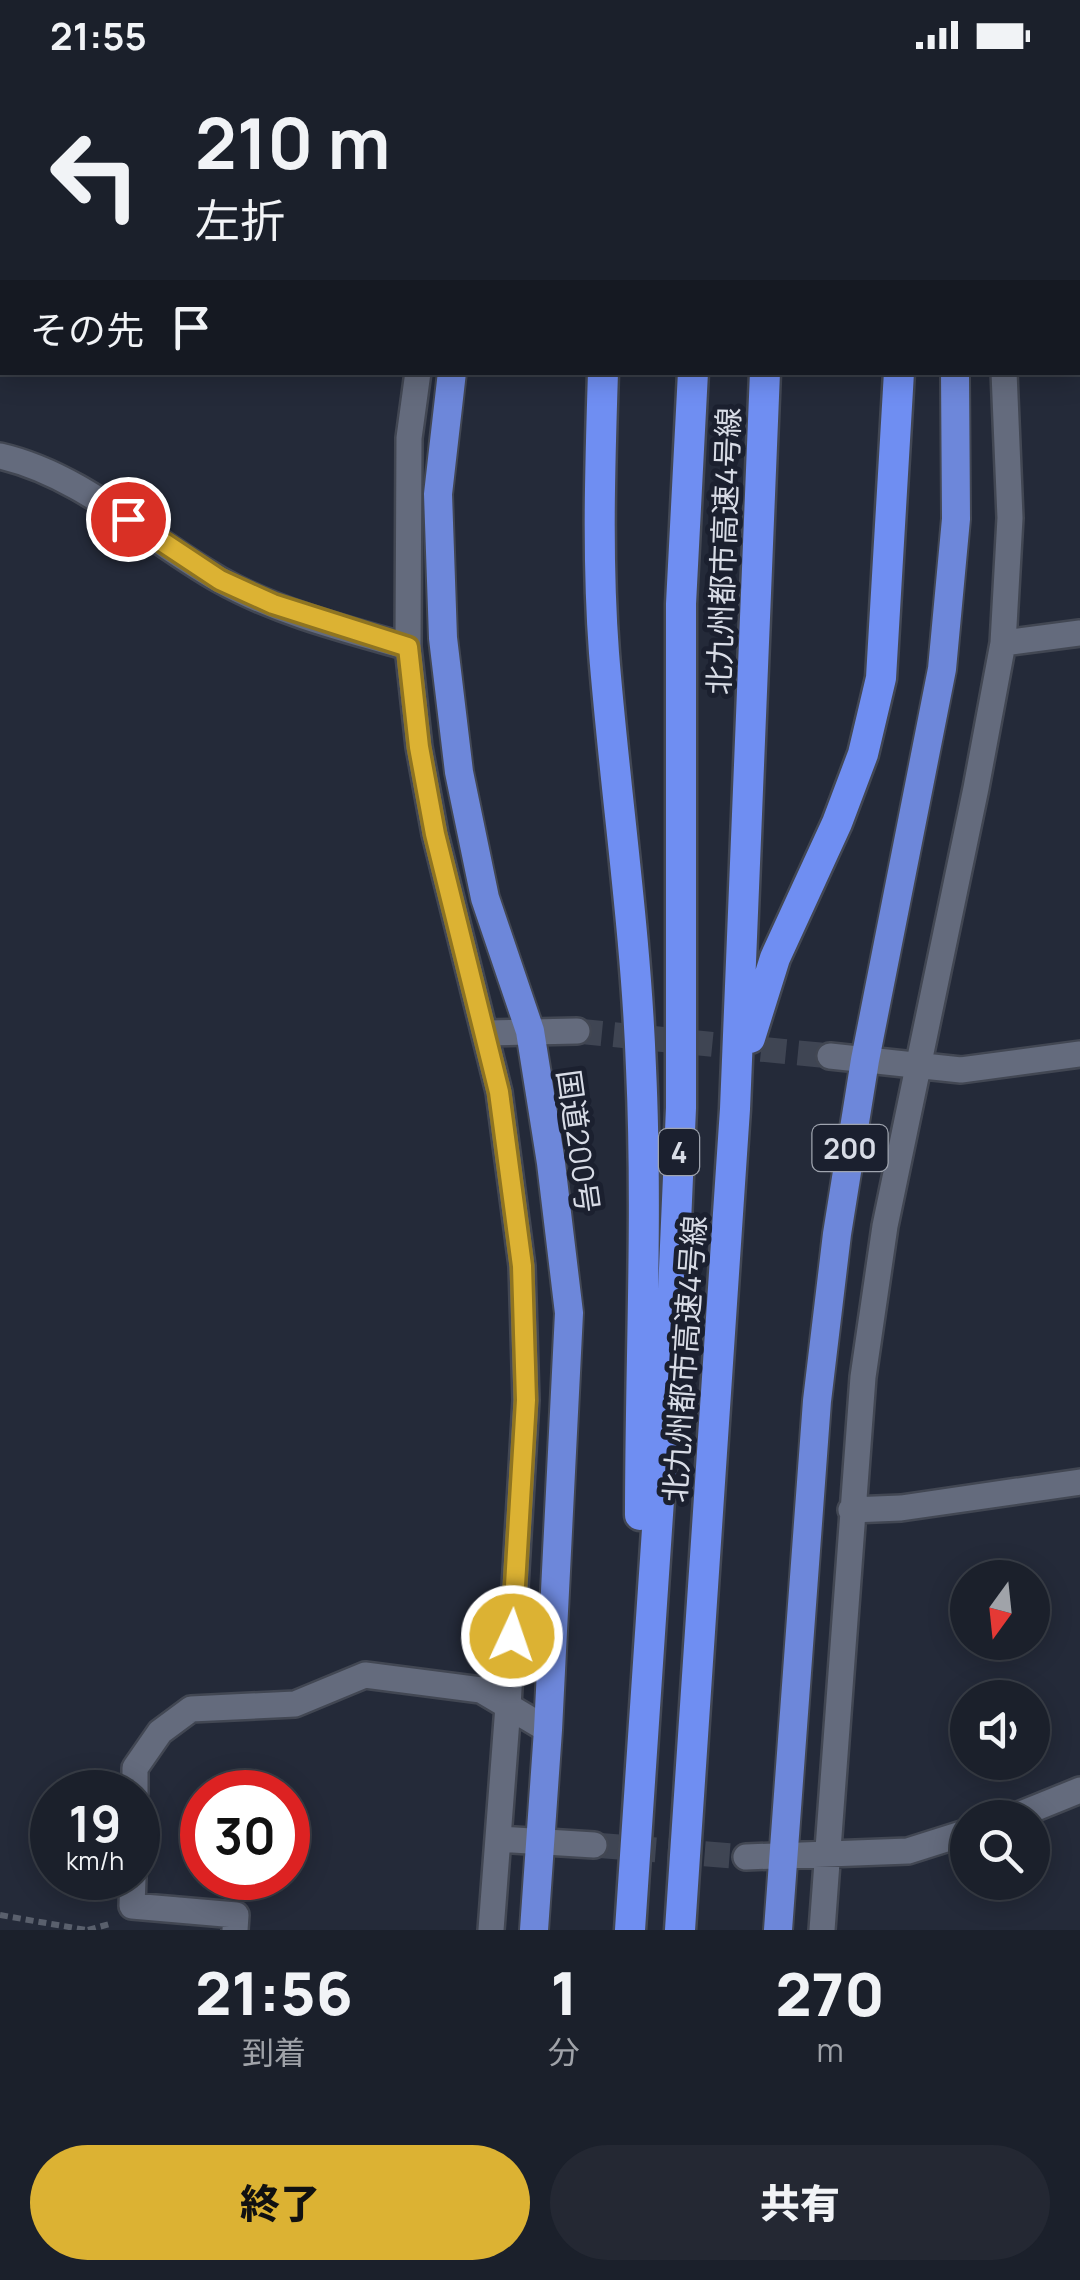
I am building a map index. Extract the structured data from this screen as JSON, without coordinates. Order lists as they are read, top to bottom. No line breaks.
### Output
{"streets":{"highway":["北九州都市高速4号線","国道200号","200","4"]},"north":"bottom","page":{"status":"21:55","turn":["210 m","左折"],"then":"その先","speed":"19 km/h","limit":"30","eta":["21:56","到着","1","分","270","m"],"buttons":["終了","共有"]}}
